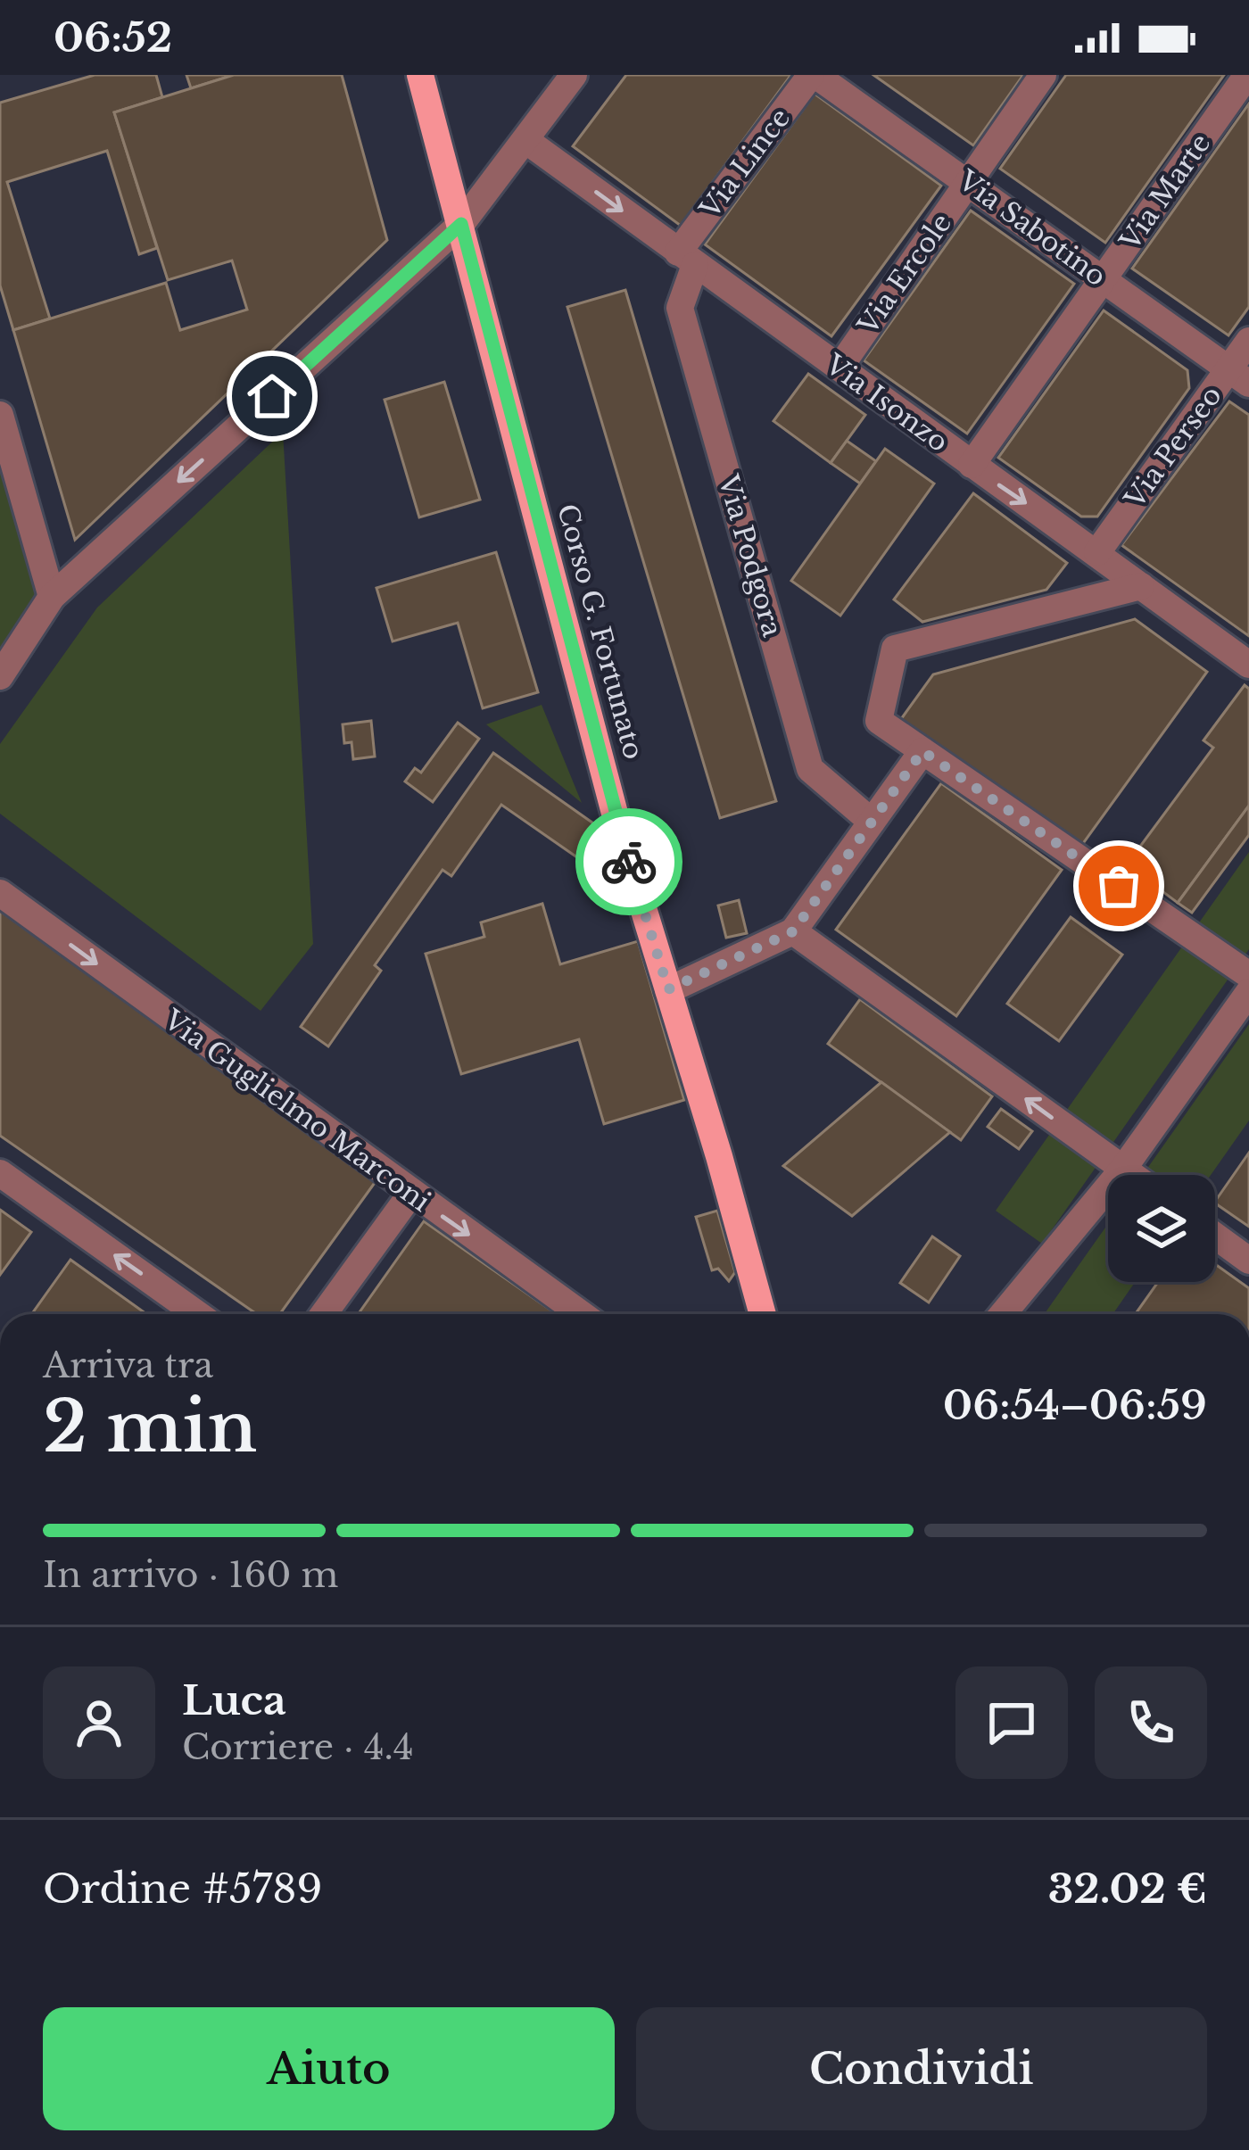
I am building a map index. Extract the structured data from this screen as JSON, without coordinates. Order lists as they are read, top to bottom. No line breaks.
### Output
{"streets":{"main road":["Corso G. Fortunato"],"street":["Via Lince","Via Marte","Via Sabotino","Via Ercole","Via Isonzo","Via Perseo","Via Podgora","Via Guglielmo Marconi"]},"crossings":[["Via Lince","Via Sabotino"],["Via Lince","Via Isonzo"],["Via Lince","Via Podgora"],["Via Marte","Via Sabotino"],["Via Marte","Via Isonzo"],["Via Sabotino","Via Ercole"],["Via Sabotino","Via Perseo"],["Via Ercole","Via Isonzo"],["Via Isonzo","Via Perseo"],["Via Isonzo","Via Podgora"]],"one_way":["Via Isonzo"],"page":{"status":"06:52","heading":["2 min","Arriva tra","06:54–06:59"],"panel":["Luca","Corriere · 4.4","Ordine #5789","32.02 €"],"bar":"In arrivo · 160 m","buttons":["Aiuto","Condividi"]}}
